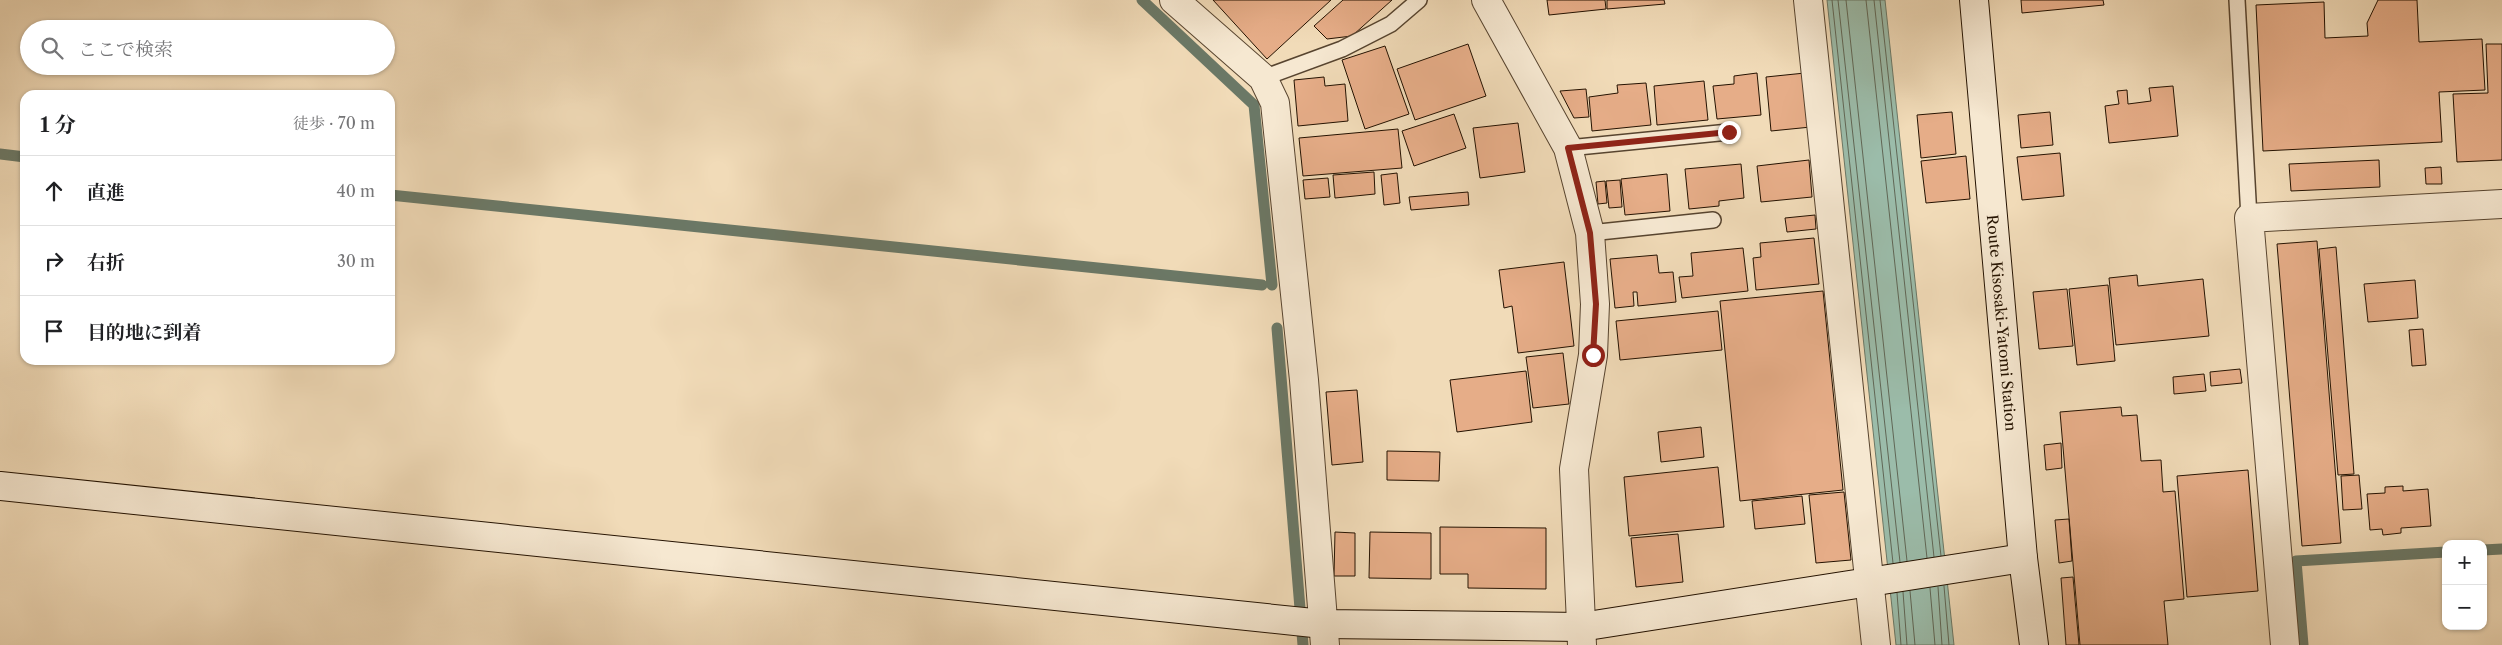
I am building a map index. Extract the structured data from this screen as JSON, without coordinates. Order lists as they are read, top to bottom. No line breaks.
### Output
{"streets":{"street":["Route Kisosaki-Yatomi Station"]},"page":{"search":"ここで検索","heading":["1 分","徒歩 · 70 m"],"list":[["直進","40 m"],["右折","30 m"],"目的地に到着"],"map_buttons":["+","−"]}}
